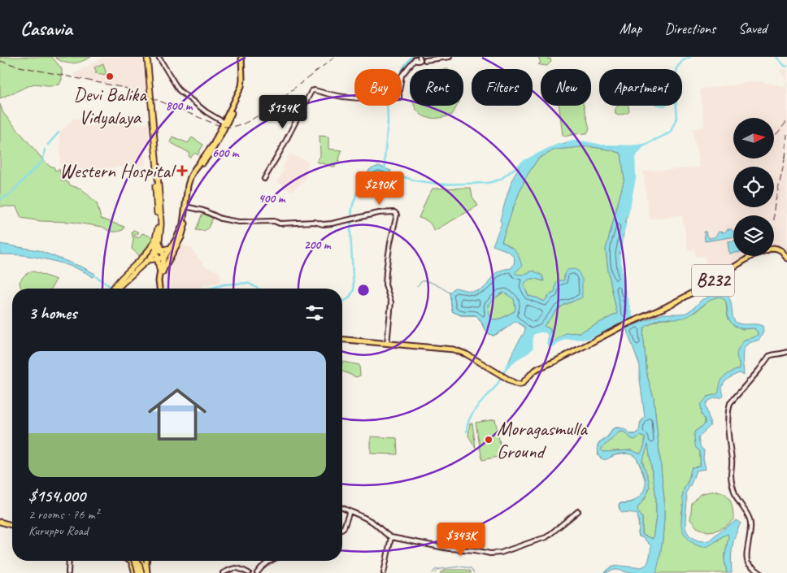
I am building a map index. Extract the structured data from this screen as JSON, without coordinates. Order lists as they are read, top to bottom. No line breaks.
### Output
{"streets":{"main road":["B232"]},"places":{"other":["Devi Balika Vidyalaya","Moragasmulla Ground"],"health":["Western Hospital"]},"north":"right","page":{"header":"Casavia","nav":["Map","Directions","Saved"],"chip":["Buy","Rent","Filters","New","Apartment"],"price":["$154K","$290K","$343K"],"heading":"3 homes","list":[{"name":"$154,000","note":"2 rooms · 76 m² · Kuruppu Road"}]},"rings":["800 m","600 m","400 m","200 m"]}
